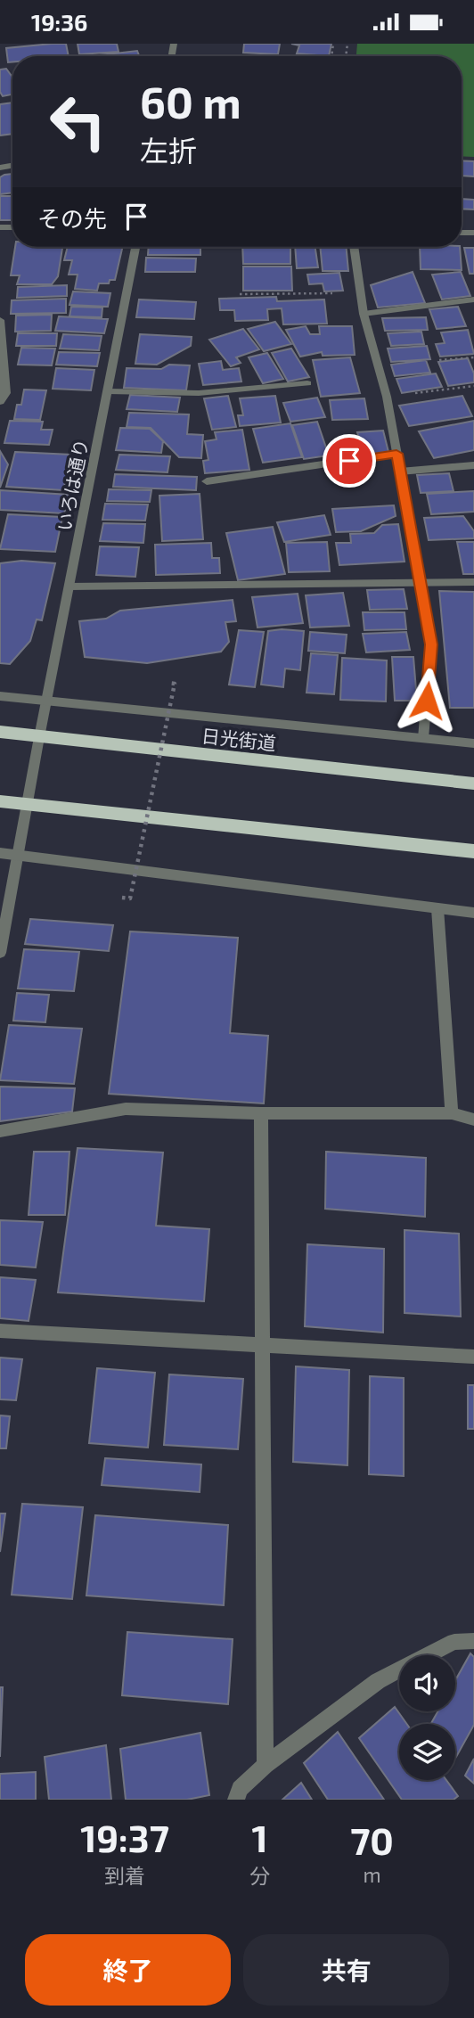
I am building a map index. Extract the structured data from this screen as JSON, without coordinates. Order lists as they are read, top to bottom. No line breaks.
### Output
{"streets":{"highway":["日光街道"],"street":["いろは通り"]},"crossings":[["いろは通り","日光街道"]],"page":{"status":"19:36","turn":["60 m","左折"],"then":"その先","eta":["19:37","到着","1","分","70","m"],"buttons":["終了","共有"]}}
